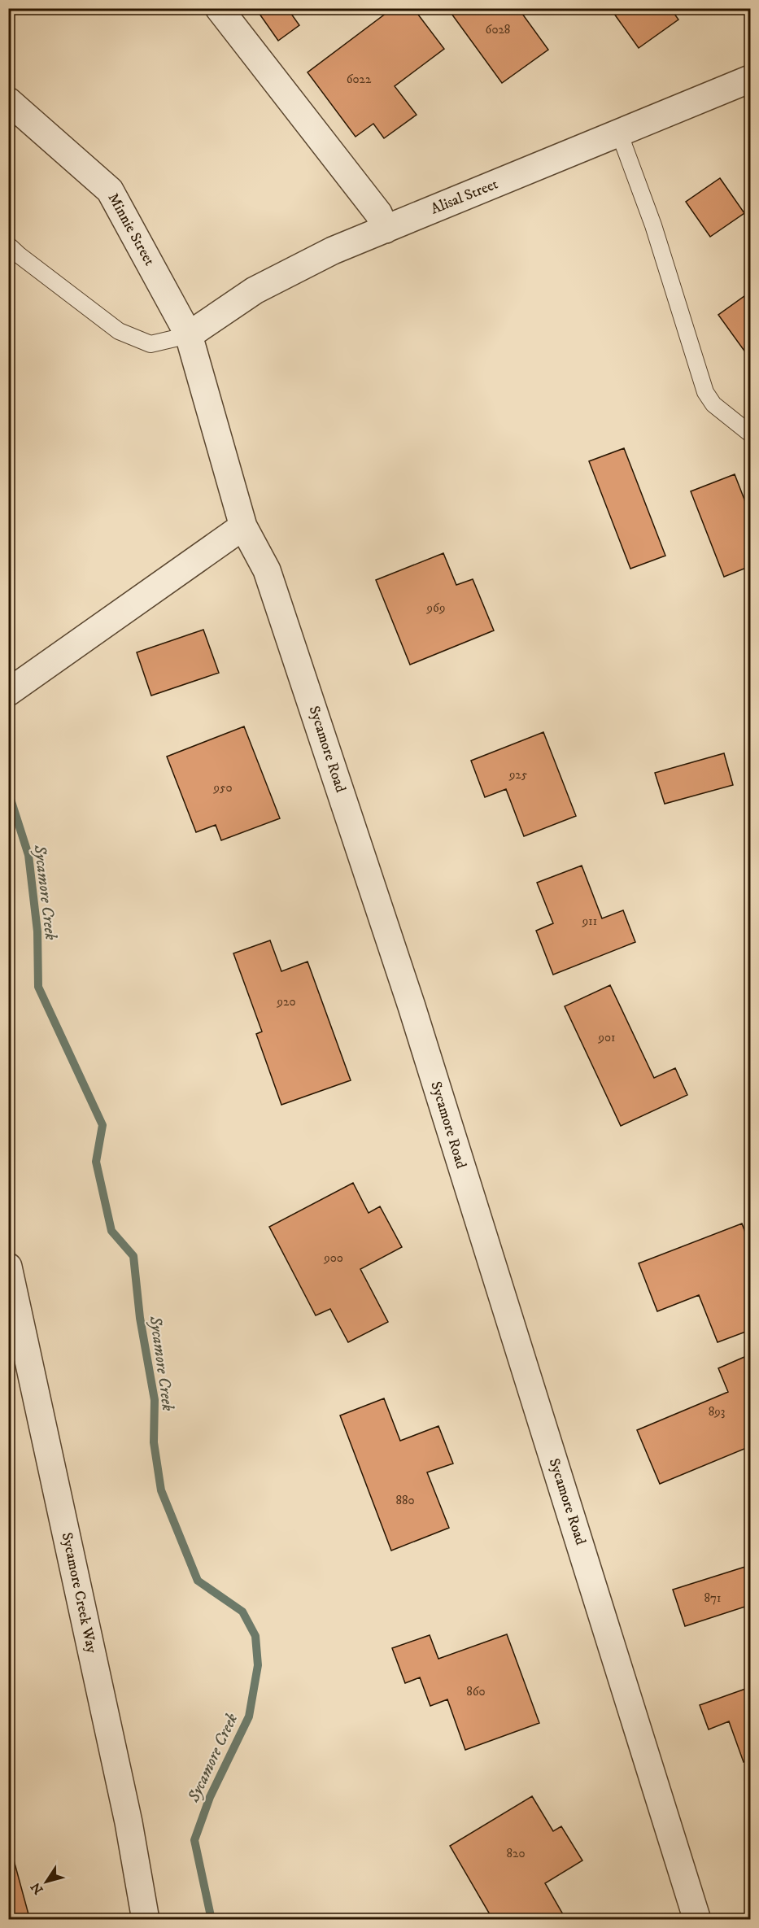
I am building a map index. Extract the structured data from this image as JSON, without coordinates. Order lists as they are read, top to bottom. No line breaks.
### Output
{"streets":{"street":["Alisal Street","Minnie Street","Sycamore Road","Sycamore Creek Way"]},"crossings":[["Alisal Street","Minnie Street"],["Alisal Street","Sycamore Road"],["Minnie Street","Sycamore Road"]],"water":["Sycamore Creek"],"house_numbers":["6028","6022","969","925","950","911","920","901","900","893","880","871","860","820"],"north":"bottom left"}
